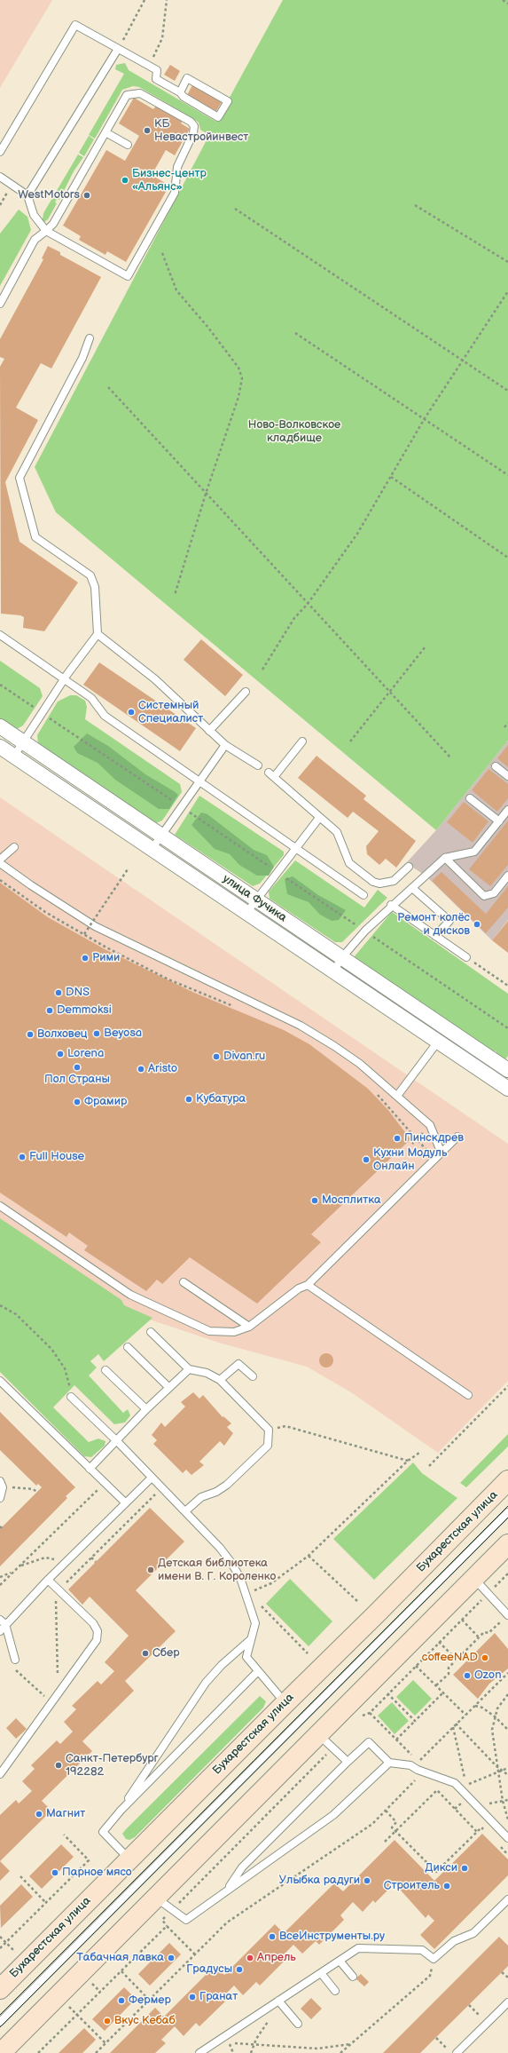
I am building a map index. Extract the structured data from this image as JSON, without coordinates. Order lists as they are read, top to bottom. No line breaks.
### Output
{"streets":{"main road":["Бухарестская улица"],"street":["улица Фучика"]},"parks":["Ново-Волковское кладбище"],"places":["КБ Невастройинвест","Бизнес-центр «Альянс»","WestMotors","Системный Специалист","Ремонт колёс и дисков","Рими","DNS","Demmoksi","Beyosa","Волховец","Lorena","Divan.ru","Пол Страны","Aristo","Кубатура","Фрамир","Пинскдрев","Full House","Кухни Модуль Онлайн","Мосплитка","Детская библиотека имени В. Г. Короленко","Сбер","coffeeNAD","Ozon","Санкт-Петербург 192282","Магнит","Дикси","Парное мясо","Улыбка радуги","Строитель","ВсеИнструменты.ру","Табачная лавка","Апрель","Градусы","Гранат","Фермер","Вкус Кебаб"]}
